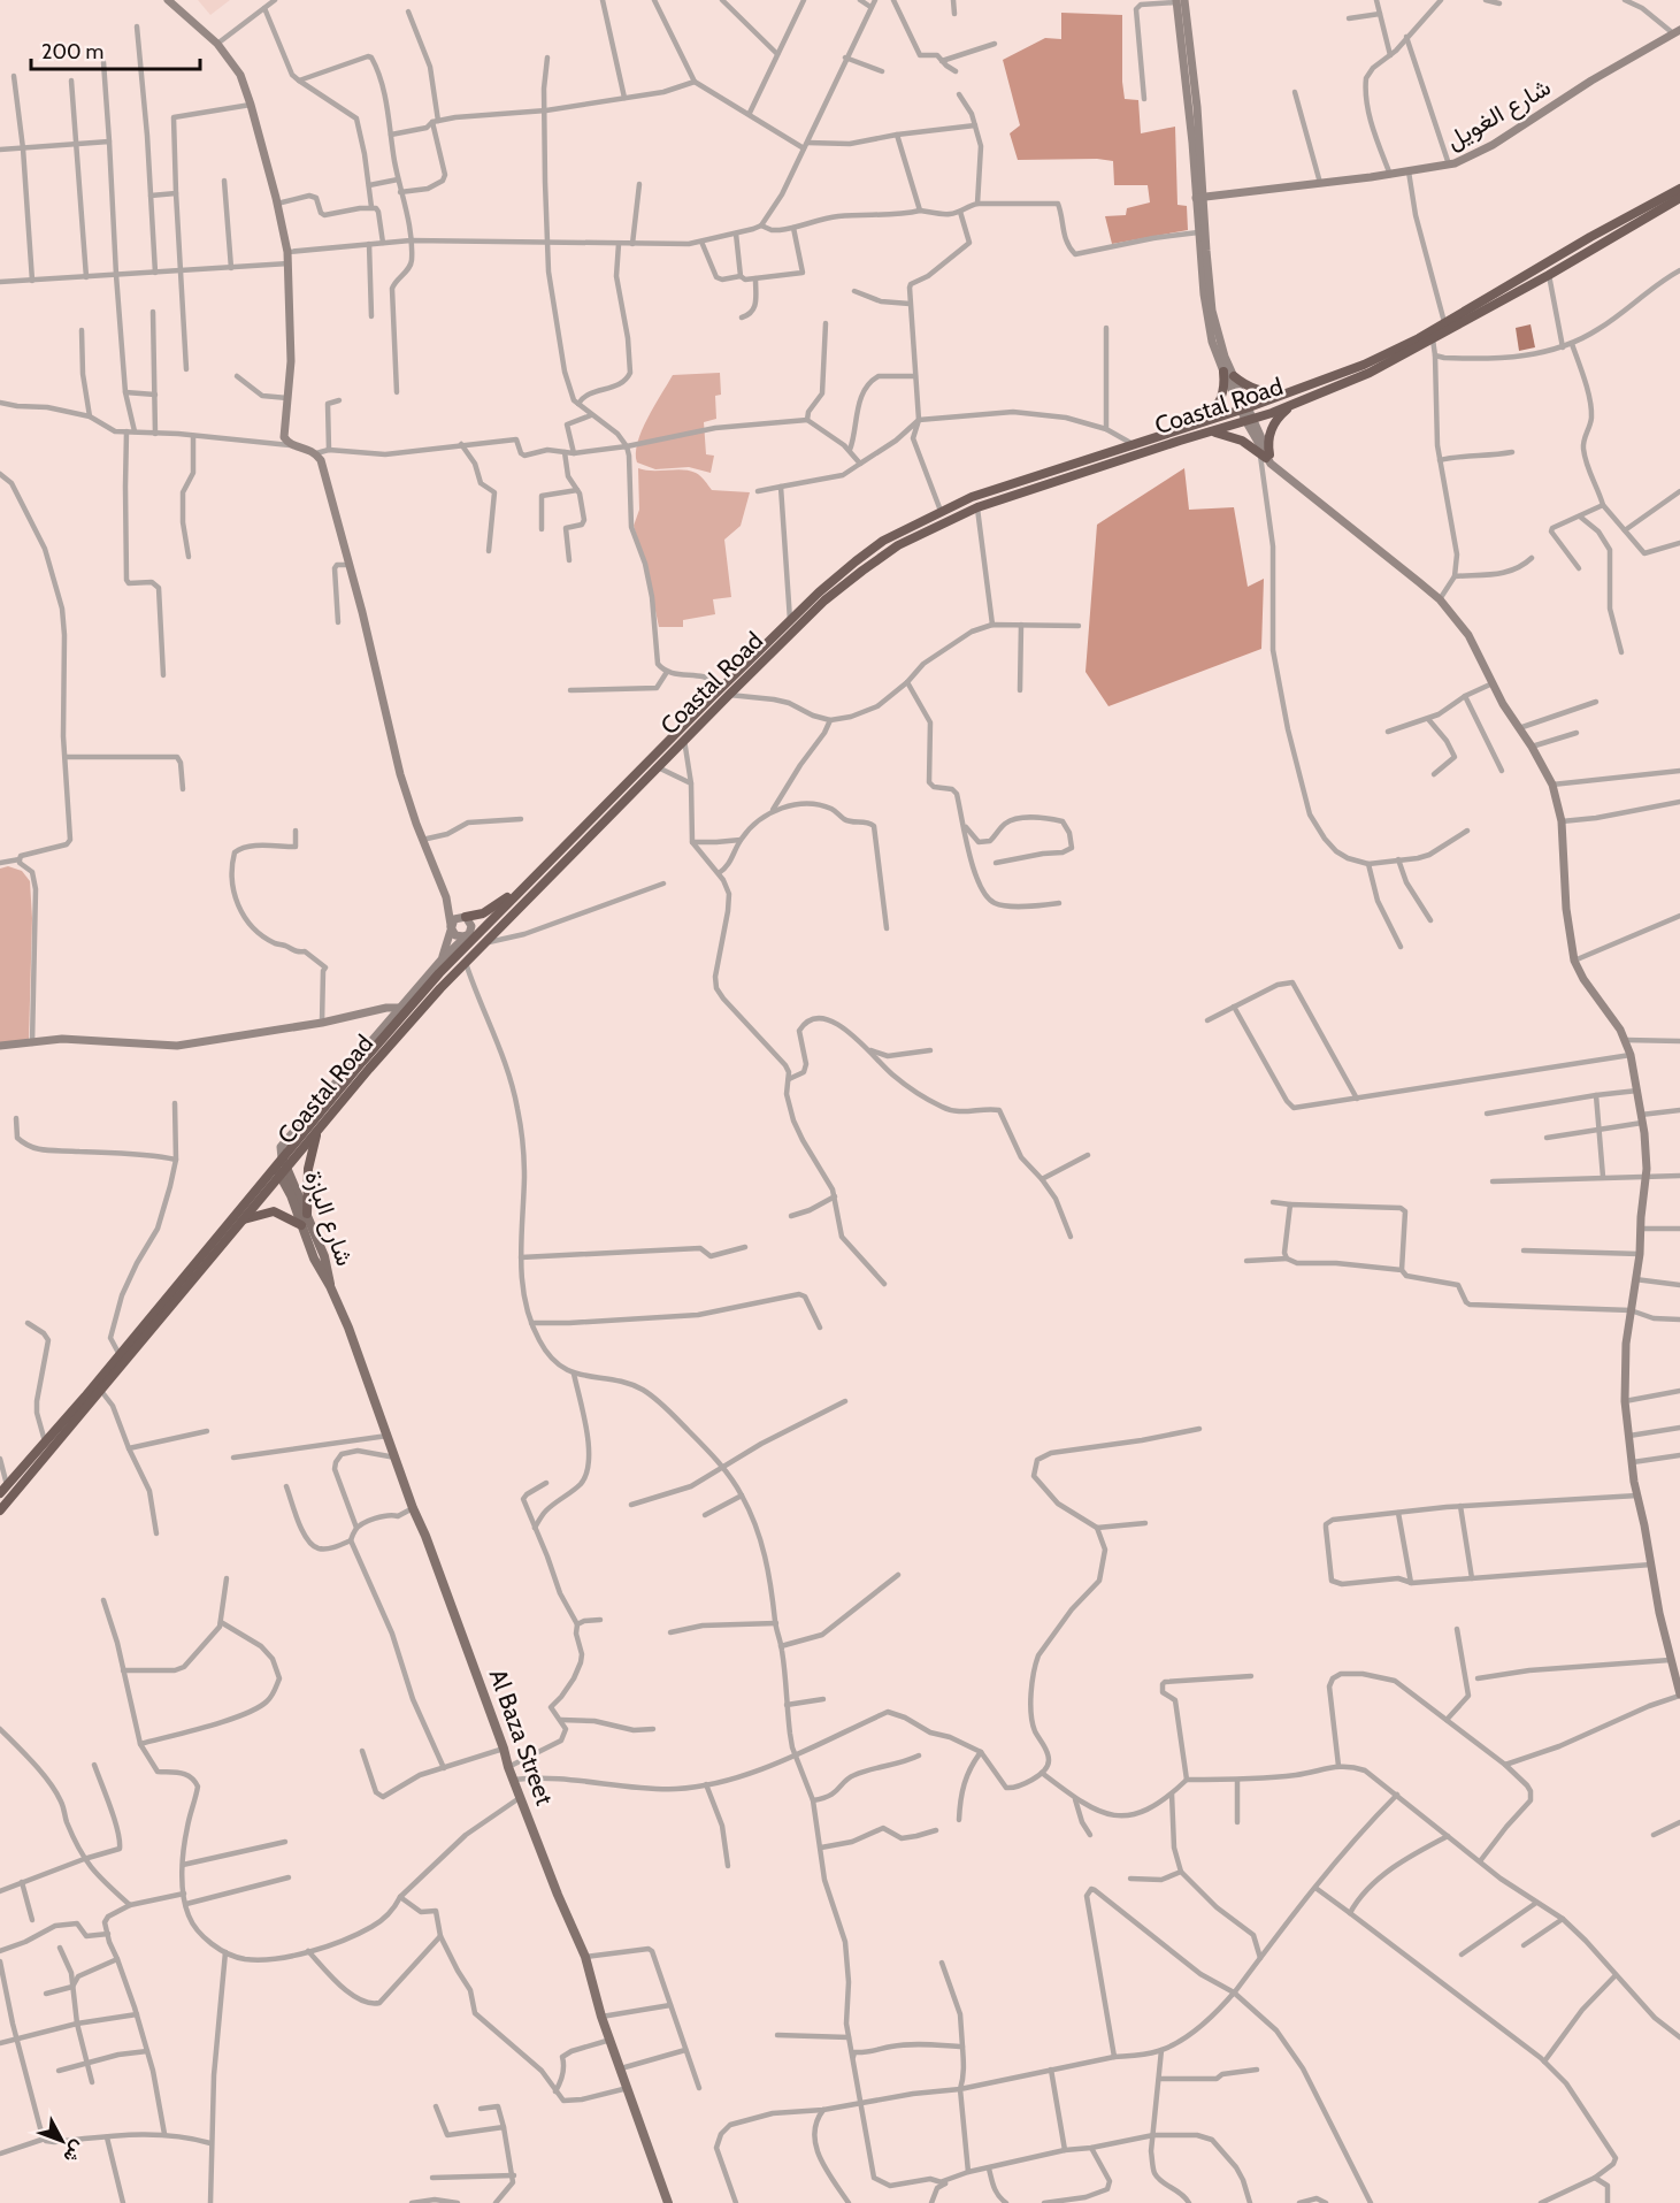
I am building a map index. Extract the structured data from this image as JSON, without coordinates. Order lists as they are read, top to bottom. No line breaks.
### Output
{"streets":{"highway":["Coastal Road"],"main road":["شارع البازة","Al Baza Street"],"street":["شارع الغويل"]},"crossings":[["Coastal Road","شارع البازة"],["شارع البازة","Al Baza Street"]],"scale_bar":"200 m","north":"bottom right"}
